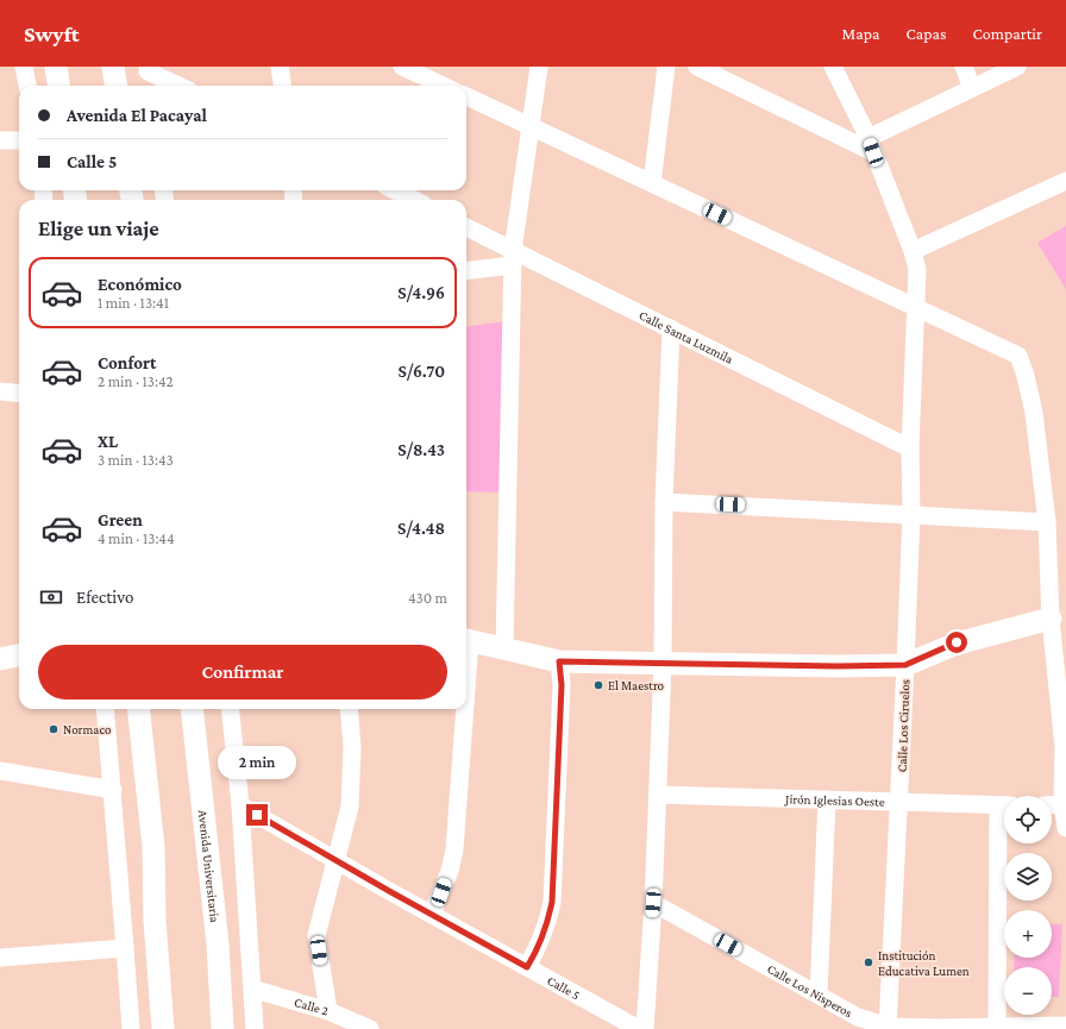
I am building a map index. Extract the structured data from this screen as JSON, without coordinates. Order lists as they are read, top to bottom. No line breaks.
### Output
{"streets":{"street":["Calle Santa Luzmila","Calle Los Ciruelos","Jirón Iglesias Oeste","Avenida Universitaria","Calle 5","Calle Los Nisperos","Calle 2"]},"crossings":[["Calle Santa Luzmila","Calle Los Ciruelos"],["Calle Los Ciruelos","Jirón Iglesias Oeste"],["Calle Los Ciruelos","Calle Los Nisperos"]],"places":["El Maestro","Normaco","Institución Educativa Lumen"],"page":{"header":"Swyft","nav":["Mapa","Capas","Compartir"],"banner":["Avenida El Pacayal","Calle 5"],"heading":"Elige un viaje","list":[{"name":"Económico","note":"1 min · 13:41","value":"S/4.96"},{"name":"Confort","note":"2 min · 13:42","value":"S/6.70"},{"name":"XL","note":"3 min · 13:43","value":"S/8.43"},{"name":"Green","note":"4 min · 13:44","value":"S/4.48"}],"pay":["Efectivo","430 m"],"buttons":"Confirmar","bubble":"2 min","map_buttons":["+","−"]}}
